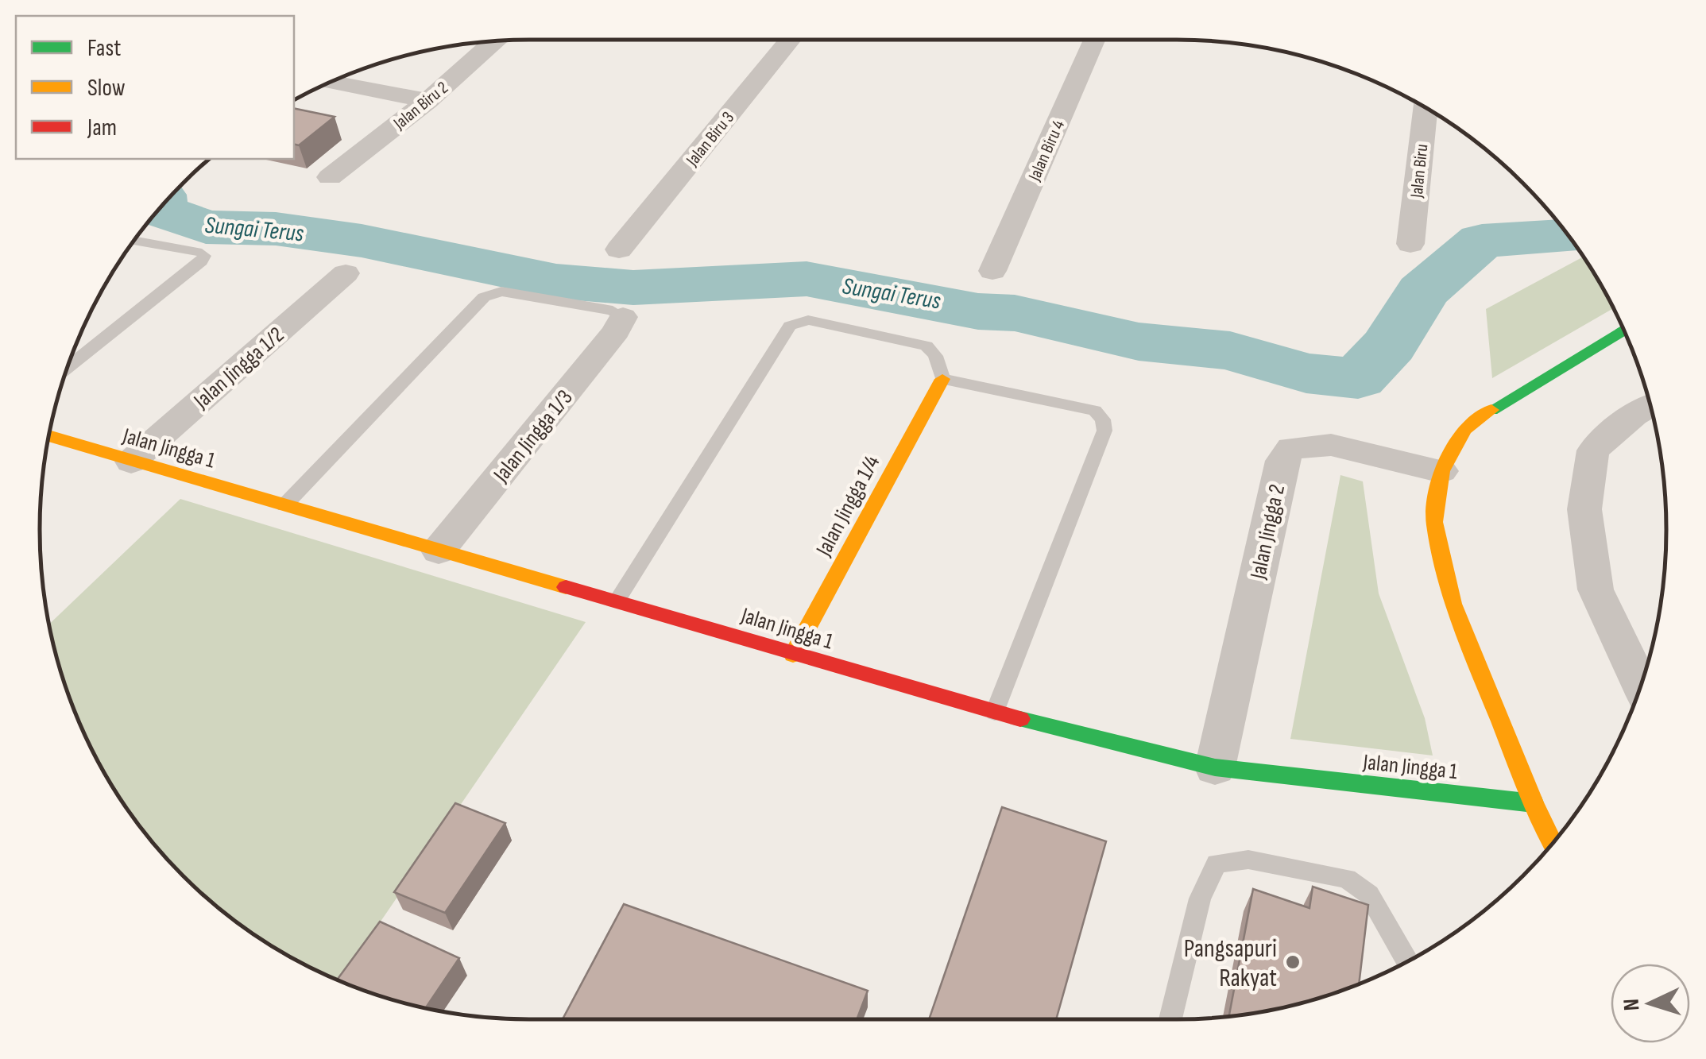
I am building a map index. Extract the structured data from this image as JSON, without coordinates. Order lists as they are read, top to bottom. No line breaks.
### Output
{"streets":{"street":["Jalan Biru 2","Jalan Biru 3","Jalan Biru 4","Jalan Biru","Jalan Jingga 1/2","Jalan Jingga 1/3","Jalan Jingga 1","Jalan Jingga 1/4","Jalan Jingga 2"]},"crossings":[["Jalan Jingga 1/2","Jalan Jingga 1"],["Jalan Jingga 1/3","Jalan Jingga 1"],["Jalan Jingga 1","Jalan Jingga 1/4"],["Jalan Jingga 1","Jalan Jingga 2"]],"water":["Sungai Terus"],"places":["Pangsapuri Rakyat"],"legend":["Fast","Slow","Jam"],"north":"left"}
